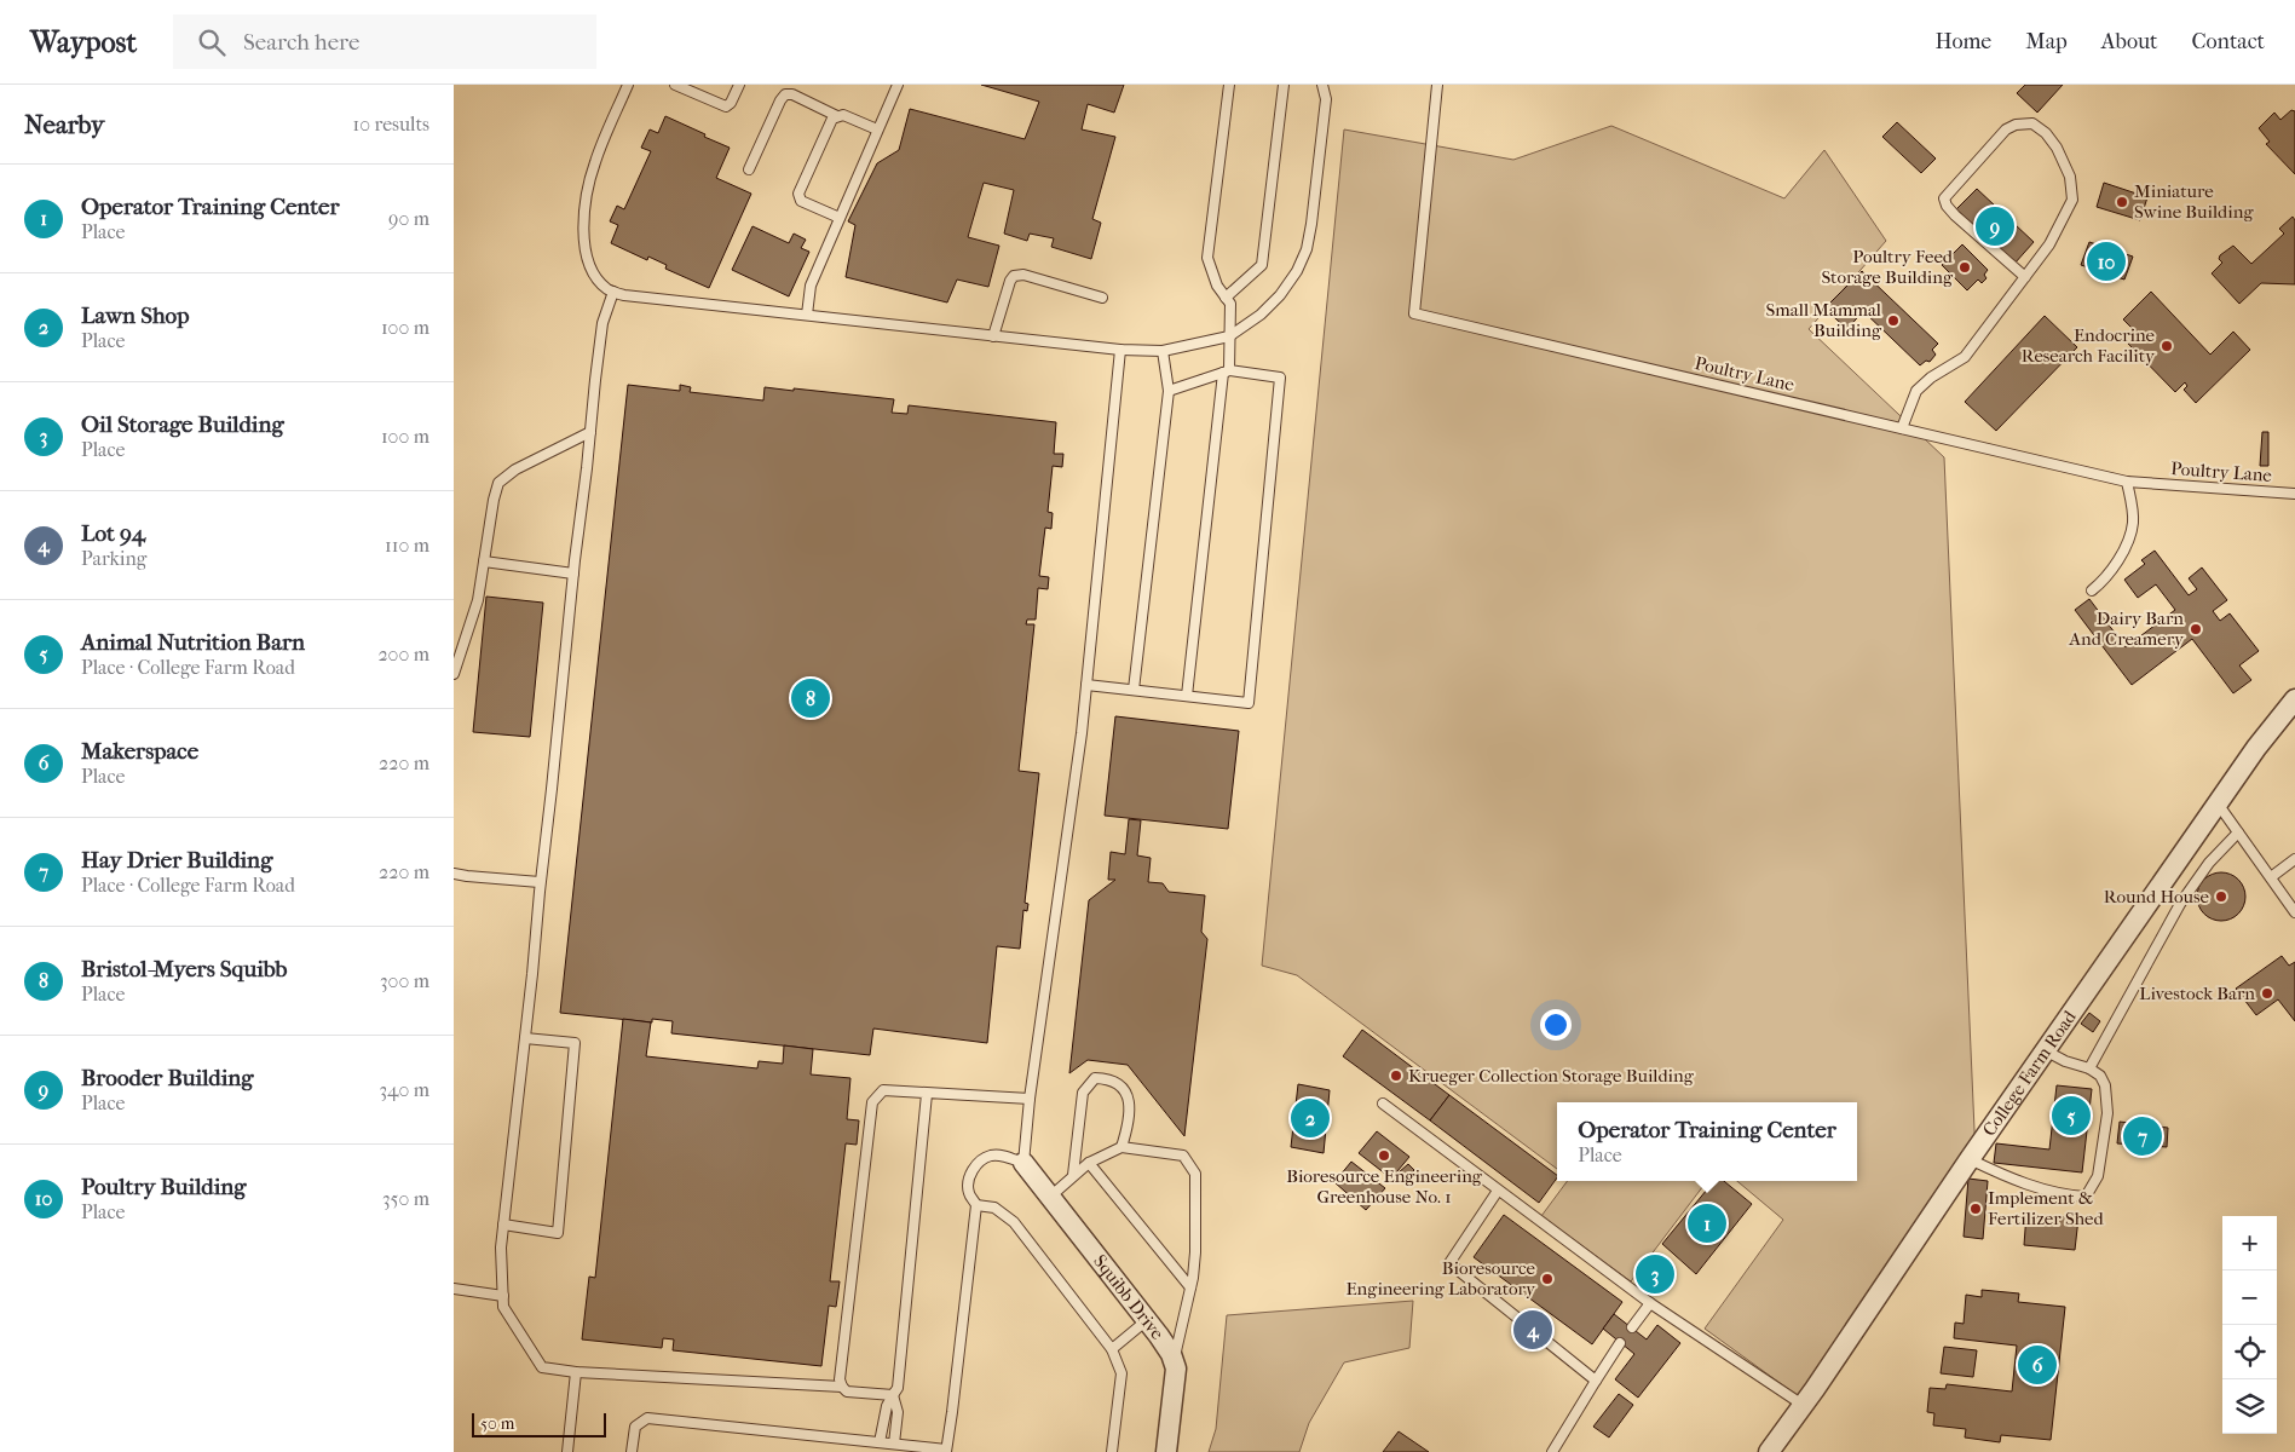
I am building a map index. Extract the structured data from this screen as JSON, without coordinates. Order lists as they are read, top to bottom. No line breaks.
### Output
{"streets":{"street":["College Farm Road","Squibb Drive"],"lane":["Poultry Lane"]},"places":["Miniature Swine Building","Poultry Feed Storage Building","Small Mammal Building","Endocrine Research Facility","Dairy Barn And Creamery","Round House","Livestock Barn","Krueger Collection Storage Building","Bioresource Engineering Greenhouse No. 1","Implement & Fertilizer Shed","Bioresource Engineering Laboratory"],"scale_bar":"50 m","page":{"header":"Waypost","search":"Search here","nav":["Home","Map","About","Contact"],"heading":["Nearby","10 results"],"list":[{"mark":"1","name":"Operator Training Center","note":"Place","value":"90 m"},{"mark":"2","name":"Lawn Shop","note":"Place","value":"100 m"},{"mark":"3","name":"Oil Storage Building","note":"Place","value":"100 m"},{"mark":"4","name":"Lot 94","note":"Parking","value":"110 m"},{"mark":"5","name":"Animal Nutrition Barn","note":"Place · College Farm Road","value":"200 m"},{"mark":"6","name":"Makerspace","note":"Place","value":"220 m"},{"mark":"7","name":"Hay Drier Building","note":"Place · College Farm Road","value":"220 m"},{"mark":"8","name":"Bristol-Myers Squibb","note":"Place","value":"300 m"},{"mark":"9","name":"Brooder Building","note":"Place","value":"340 m"},{"mark":"10","name":"Poultry Building","note":"Place","value":"350 m"}],"pins":["9","10","8","5","2","7","1","3","4","6"],"popup":["Operator Training Center","Place"],"map_buttons":["+","−"],"scale":"50 m"}}
